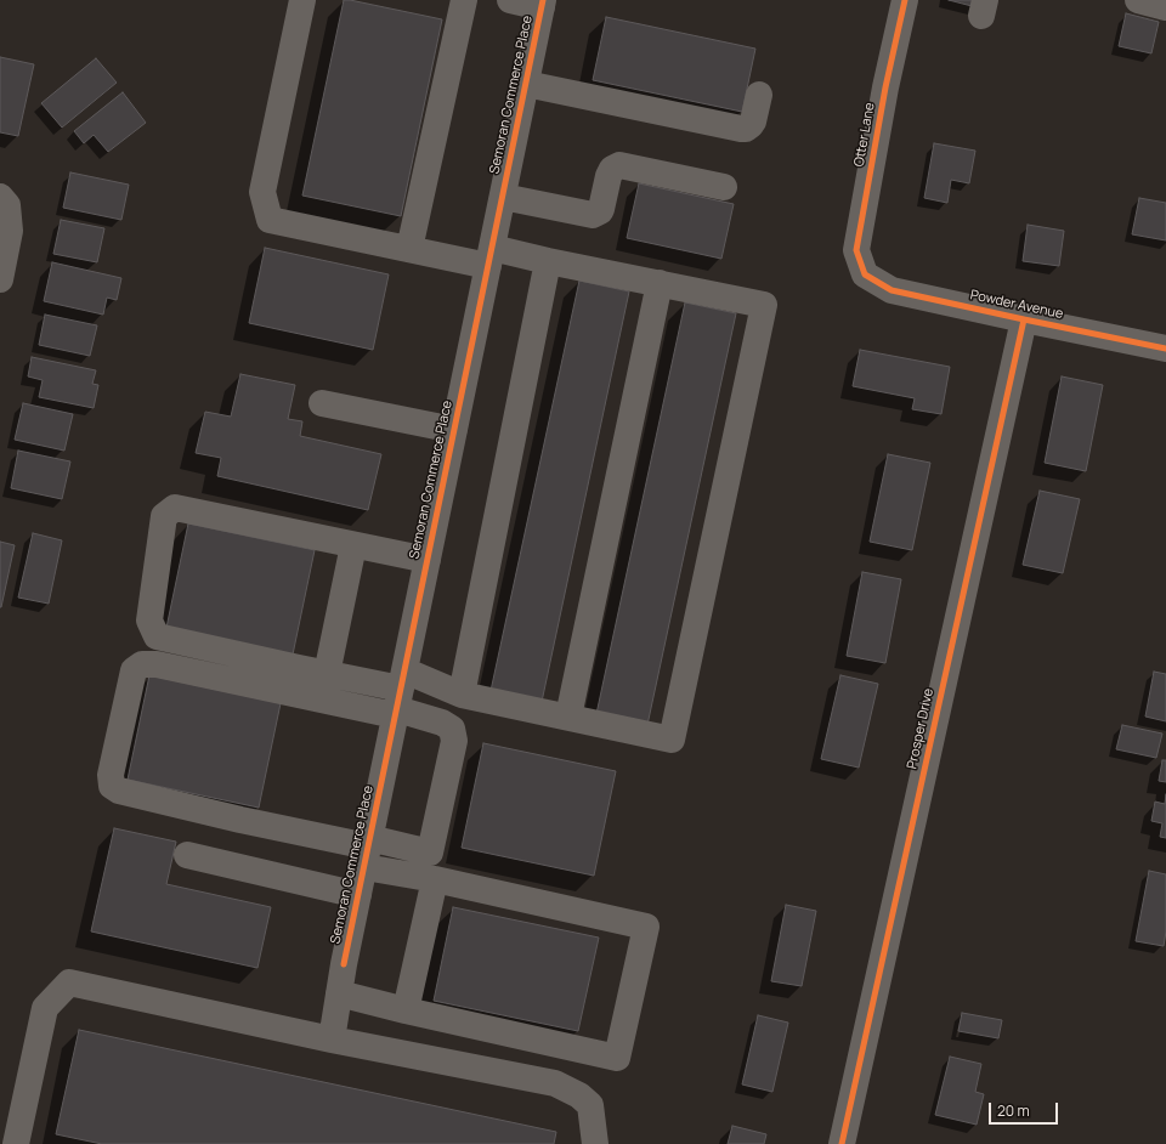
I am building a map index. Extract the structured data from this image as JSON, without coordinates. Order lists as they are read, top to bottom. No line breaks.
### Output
{"streets":{"street":["Semoran Commerce Place","Otter Lane","Powder Avenue","Prosper Drive"]},"crossings":[["Otter Lane","Powder Avenue"],["Powder Avenue","Prosper Drive"]],"scale_bar":"20 m"}
